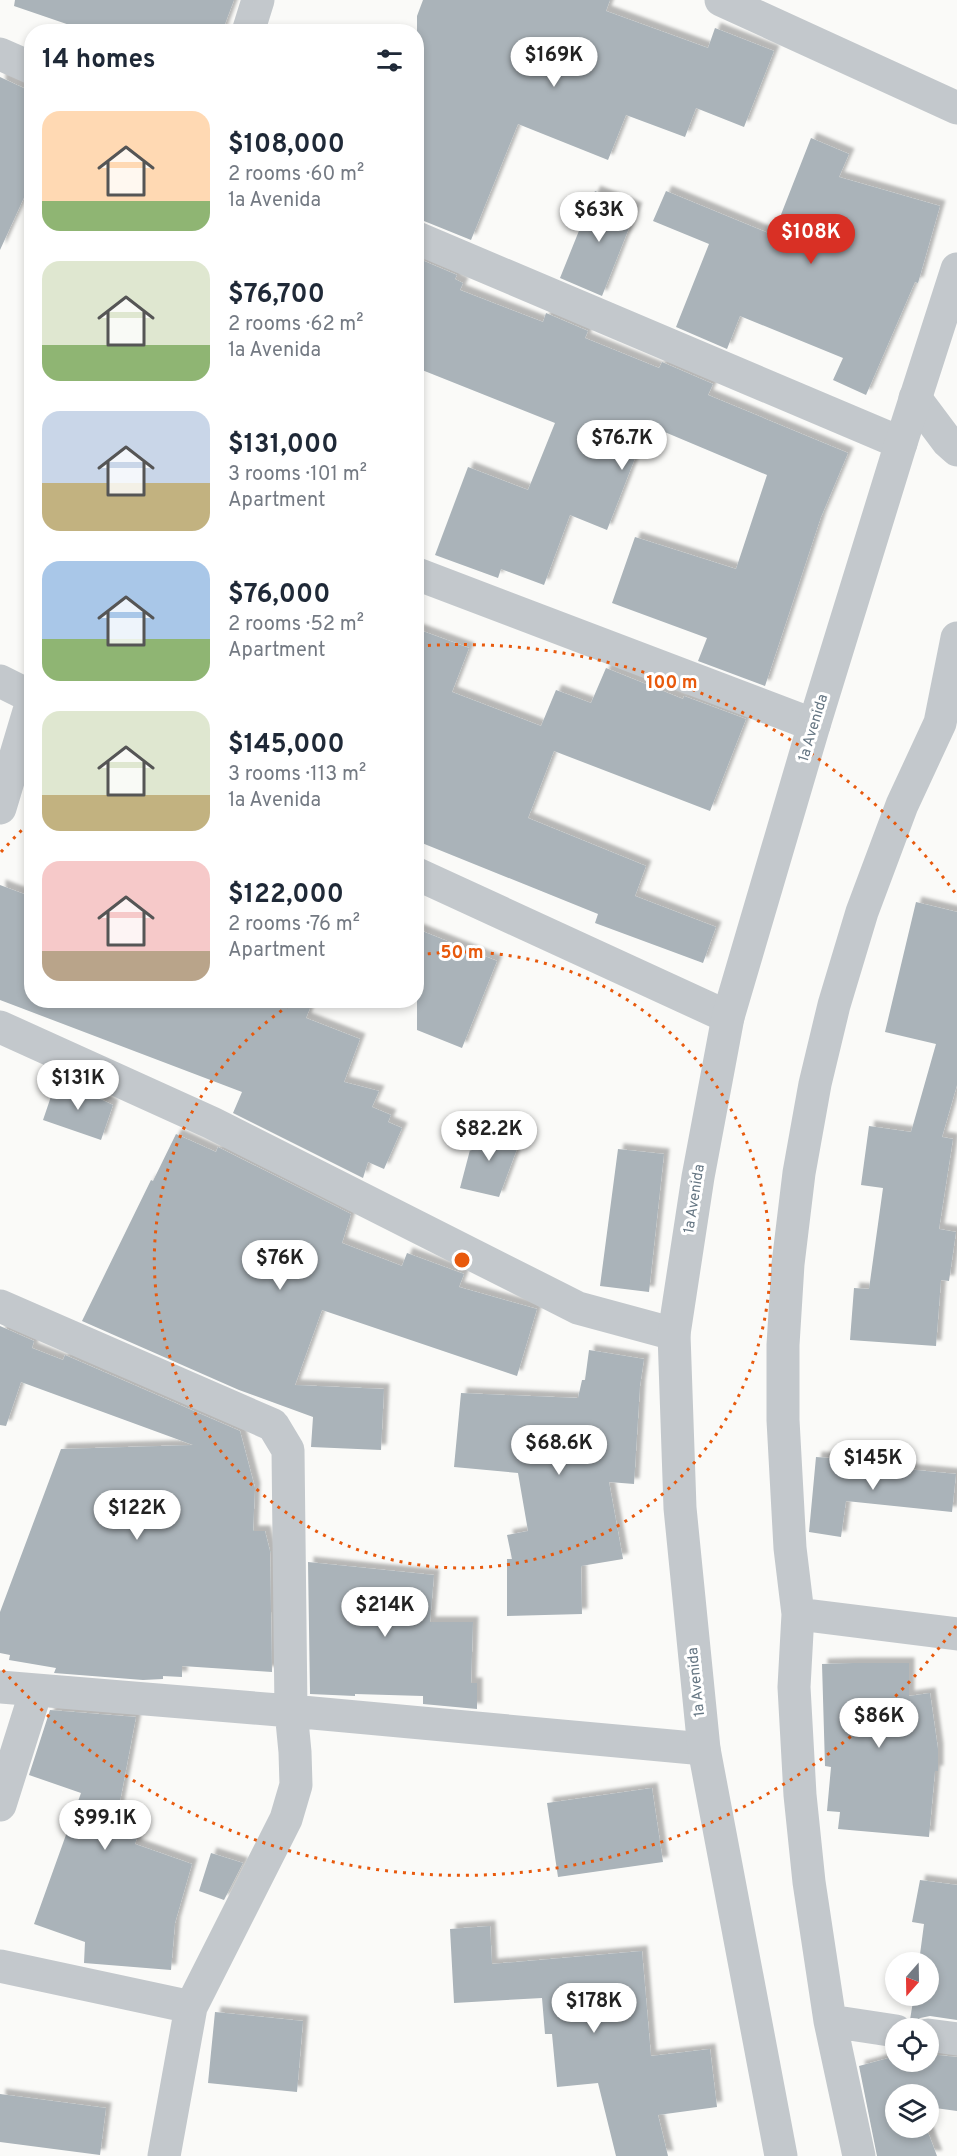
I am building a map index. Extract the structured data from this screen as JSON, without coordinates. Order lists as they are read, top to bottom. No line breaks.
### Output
{"streets":{"street":["1a Avenida"]},"north":"bottom","page":{"heading":"14 homes","price":["$169K","$63K","$108K","$76.7K","$131K","$82.2K","$76K","$68.6K","$145K","$122K","$214K","$86K","$99.1K","$178K"],"list":[{"name":"$108,000","note":"2 rooms · 60 m² · 1a Avenida"},{"name":"$76,700","note":"2 rooms · 62 m² · 1a Avenida"},{"name":"$131,000","note":"3 rooms · 101 m² · Apartment"},{"name":"$76,000","note":"2 rooms · 52 m² · Apartment"},{"name":"$145,000","note":"3 rooms · 113 m² · 1a Avenida"},{"name":"$122,000","note":"2 rooms · 76 m² · Apartment"}]},"rings":["100 m","50 m"]}
